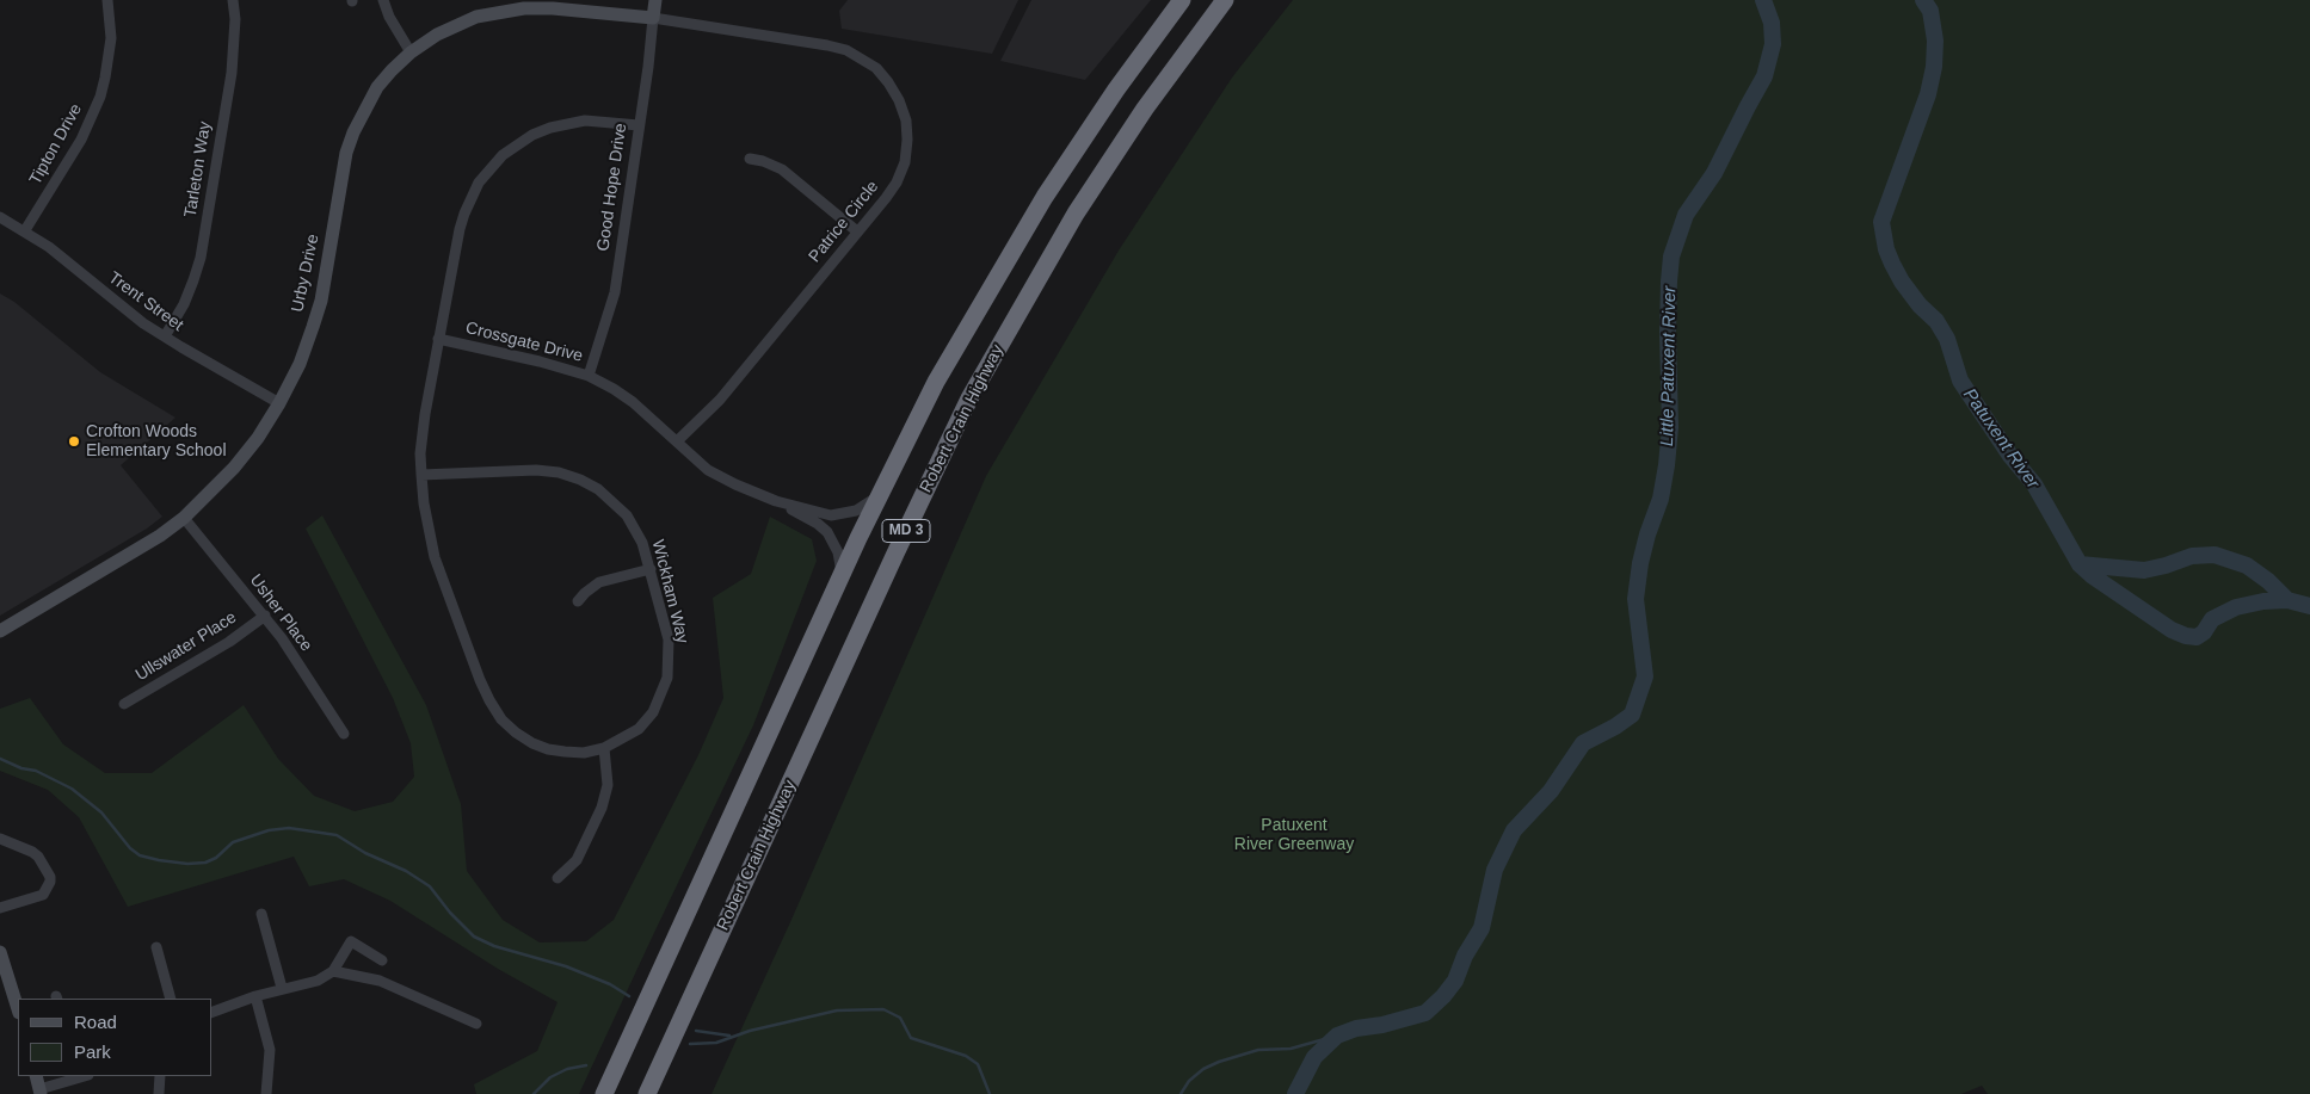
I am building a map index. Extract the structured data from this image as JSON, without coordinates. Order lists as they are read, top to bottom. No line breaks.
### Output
{"streets":{"highway":["Robert Crain Highway","MD 3"],"street":["Tipton Drive","Tarleton Way","Good Hope Drive","Patrice Circle","Urby Drive","Trent Street","Crossgate Drive","Wickham Way","Usher Place","Ullswater Place"]},"crossings":[["Tipton Drive","Trent Street"],["Tarleton Way","Trent Street"],["Good Hope Drive","Patrice Circle"],["Good Hope Drive","Urby Drive"],["Good Hope Drive","Crossgate Drive"],["Good Hope Drive","Wickham Way"],["Patrice Circle","Urby Drive"],["Patrice Circle","Crossgate Drive"],["Urby Drive","Trent Street"],["Urby Drive","Usher Place"],["Crossgate Drive","MD 3"],["Crossgate Drive","Wickham Way"],["Usher Place","Ullswater Place"]],"water":["Little Patuxent River","Patuxent River"],"parks":["Patuxent River Greenway"],"places":["Crofton Woods Elementary School"],"legend":["Road","Park"]}
